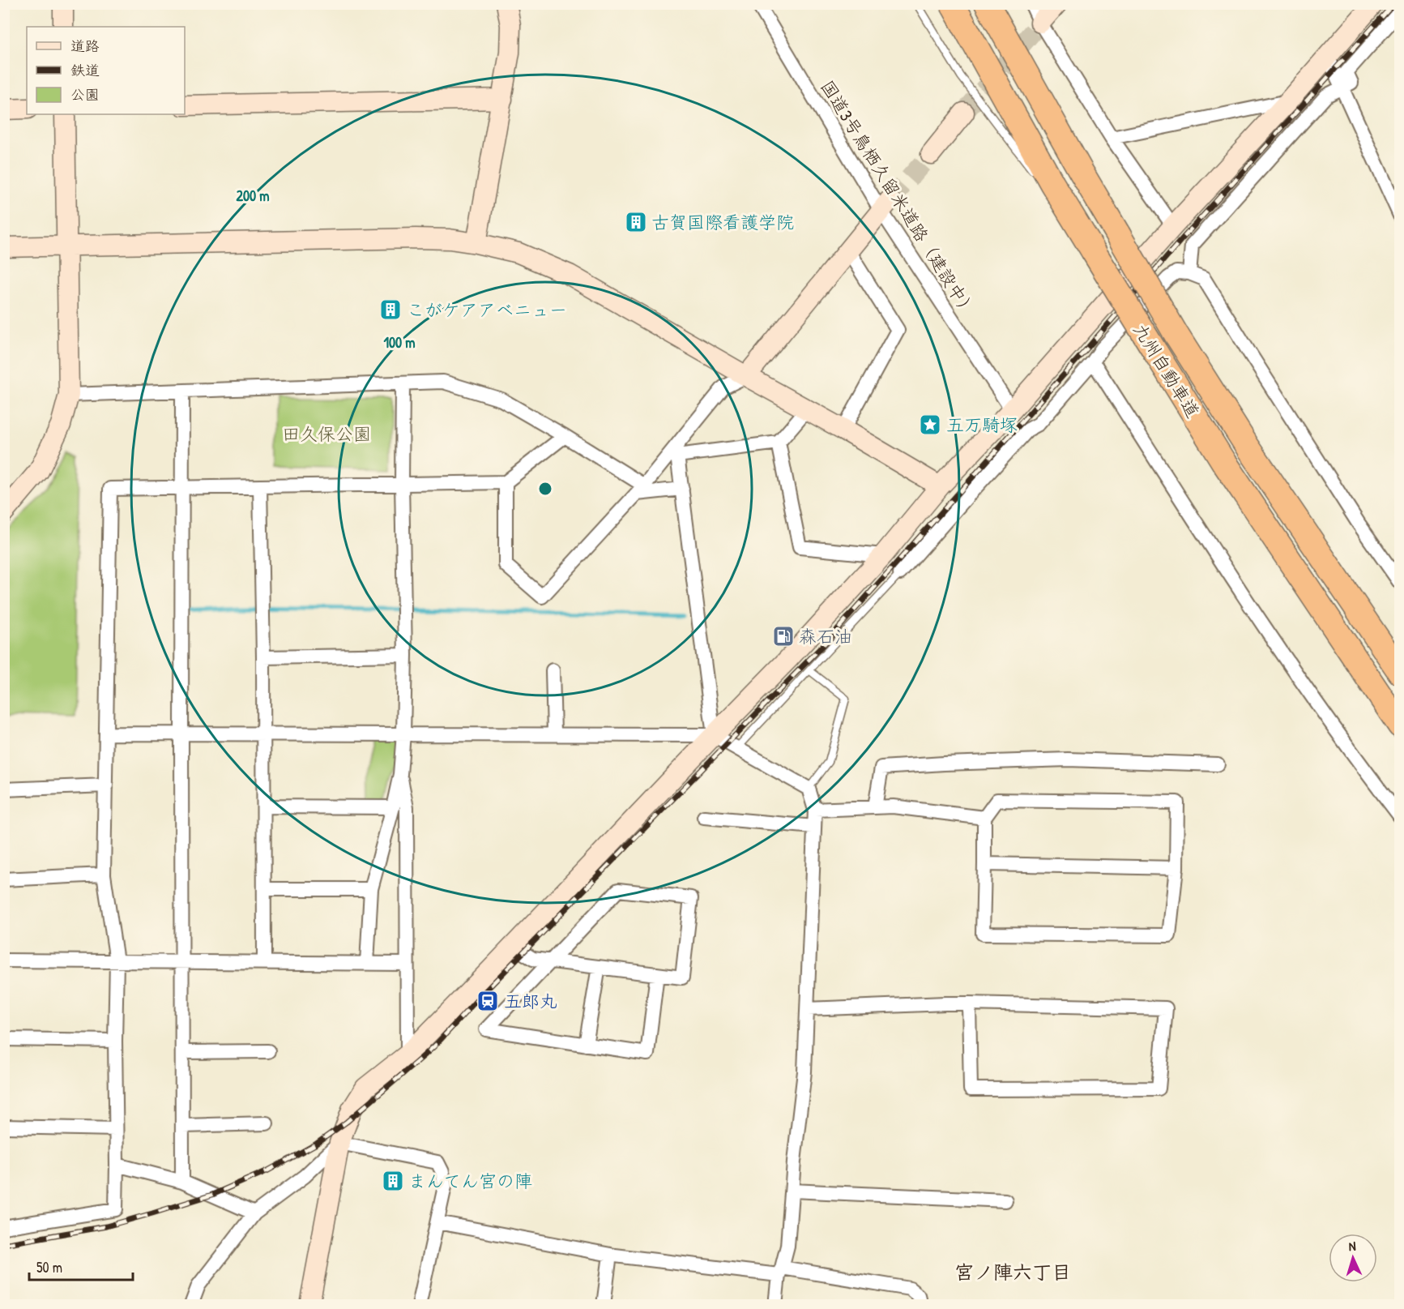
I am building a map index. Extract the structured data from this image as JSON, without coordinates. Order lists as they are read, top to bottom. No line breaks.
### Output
{"streets":{"highway":["九州自動車道"],"street":["国道3号鳥栖久留米道路（建設中）"]},"districts":["宮ノ陣六丁目"],"parks":["田久保公園"],"places":{"building":["古賀国際看護学院","こがケアアベニュー","まんてん宮の陣"],"place":["五万騎塚"],"fuel station":["森石油"],"station":["五郎丸"]},"legend":["道路","鉄道","公園"],"scale_bar":"50 m","north":"top","rings":["200 m","100 m"]}
